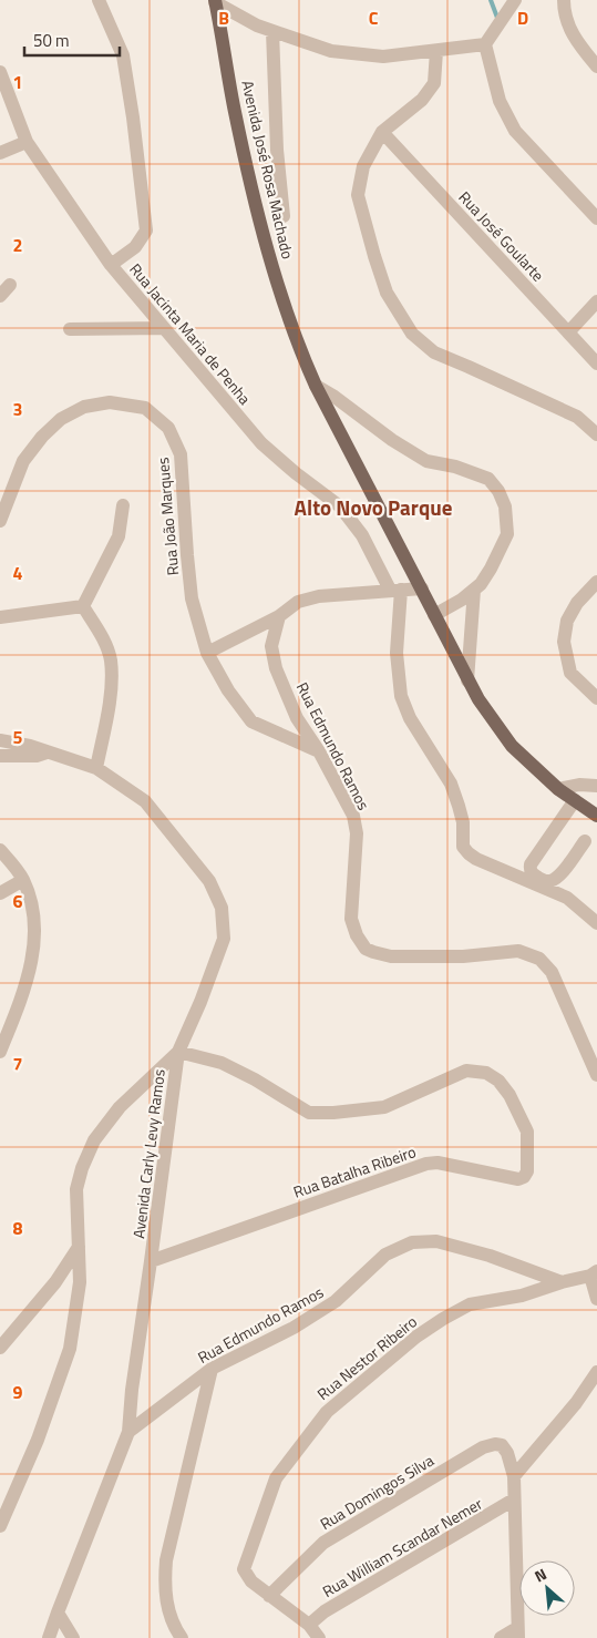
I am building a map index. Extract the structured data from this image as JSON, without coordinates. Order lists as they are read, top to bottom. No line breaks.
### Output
{"streets":{"main road":["Avenida José Rosa Machado"],"street":["Rua José Goularte","Rua Jacinta Maria de Penha","Rua João Marques","Rua Edmundo Ramos","Avenida Carly Levy Ramos","Rua Batalha Ribeiro","Rua Nestor Ribeiro","Rua Domingos Silva","Rua William Scandar Nemer"]},"crossings":[["Rua João Marques","Rua Edmundo Ramos"],["Rua Edmundo Ramos","Avenida Carly Levy Ramos"],["Rua Edmundo Ramos","Rua Nestor Ribeiro"],["Avenida Carly Levy Ramos","Rua Batalha Ribeiro"],["Rua Nestor Ribeiro","Rua Domingos Silva"],["Rua Nestor Ribeiro","Rua William Scandar Nemer"]],"districts":["Alto Novo Parque"],"scale_bar":"50 m","north":"top left","grid":{"columns":["B","C","D"],"rows":["1","2","3","4","5","6","7","8","9"]}}
